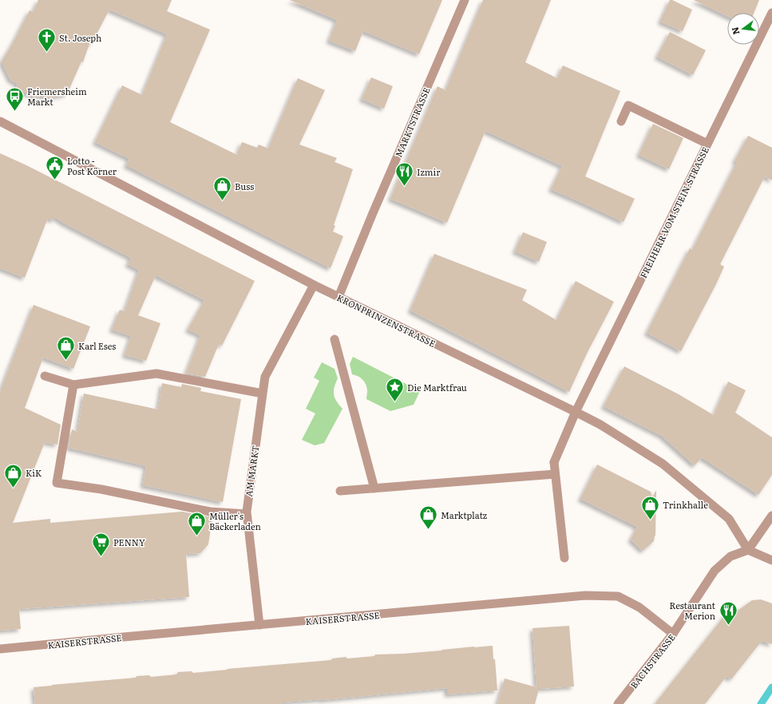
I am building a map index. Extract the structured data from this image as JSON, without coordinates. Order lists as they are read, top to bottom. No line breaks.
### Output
{"streets":{"street":["MARKTSTRASSE","FREIHERR-VOM-STEIN-STRASSE","KRONPRINZENSTRASSE","AM MARKT","KAISERSTRASSE","BACHSTRASSE"]},"crossings":[["MARKTSTRASSE","KRONPRINZENSTRASSE"],["FREIHERR-VOM-STEIN-STRASSE","KRONPRINZENSTRASSE"],["KRONPRINZENSTRASSE","AM MARKT"],["KRONPRINZENSTRASSE","BACHSTRASSE"],["AM MARKT","KAISERSTRASSE"],["KAISERSTRASSE","BACHSTRASSE"]],"places":{"church":["St. Joseph"],"bus stop":["Friemersheim Markt"],"public building":["Lotto - Post Körner"],"restaurant":["Izmir","Restaurant Merion"],"shop":["Buss","Karl Eses","KiK","Trinkhalle","Marktplatz","Müller's Bäckerladen"],"place":["Die Marktfrau"],"supermarket":["PENNY"]},"north":"left"}
